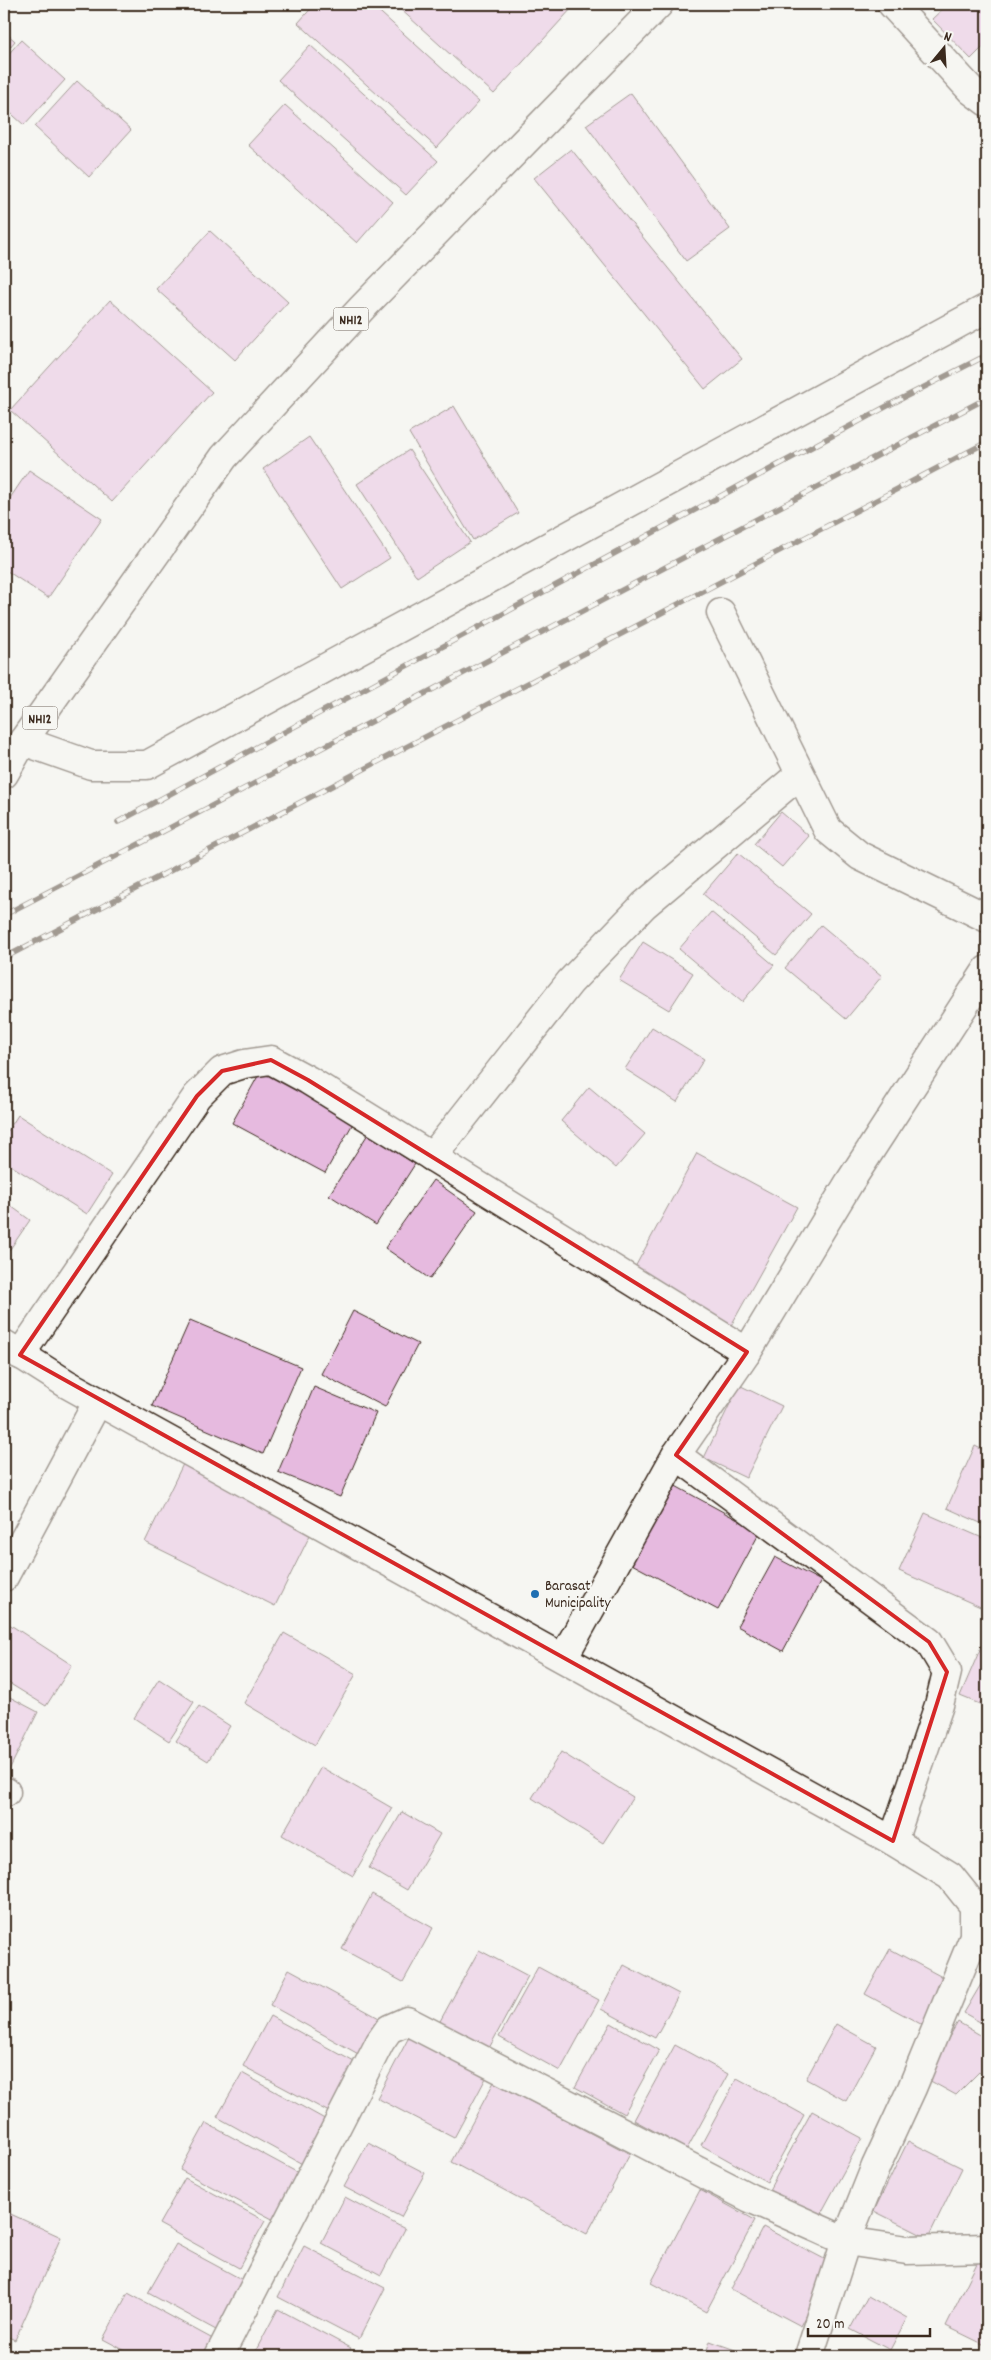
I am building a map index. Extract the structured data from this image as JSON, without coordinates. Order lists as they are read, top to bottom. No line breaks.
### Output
{"streets":{"main road":["NH12"]},"places":["Barasat Municipality"],"scale_bar":"20 m","north":"top"}
